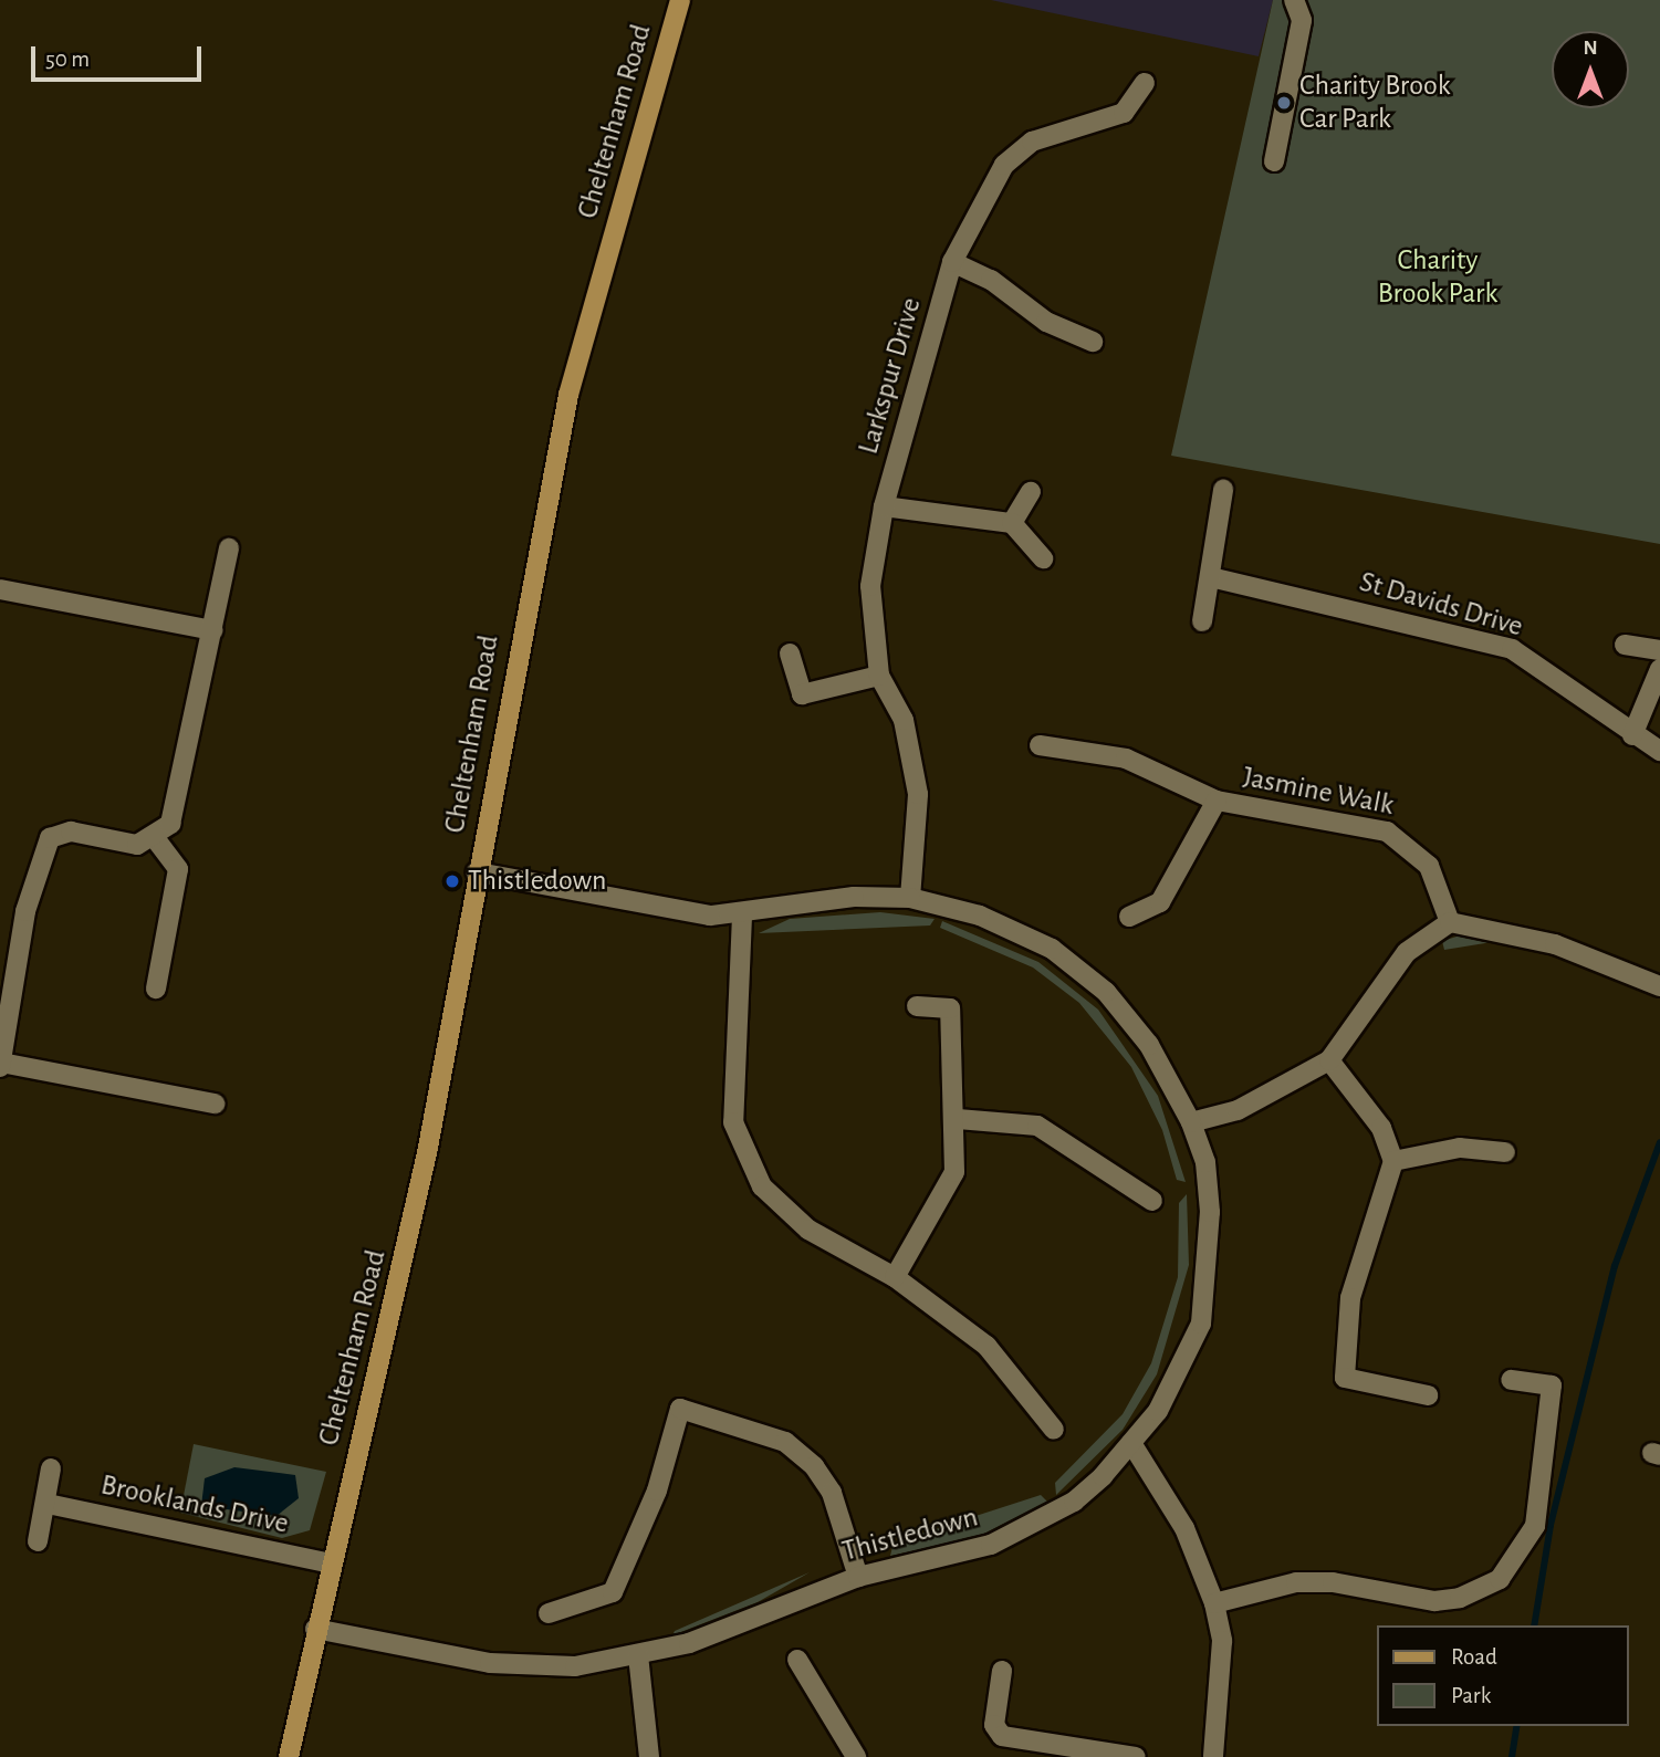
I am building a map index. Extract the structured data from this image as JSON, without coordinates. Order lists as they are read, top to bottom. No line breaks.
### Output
{"streets":{"main road":["Cheltenham Road"],"street":["Larkspur Drive","St Davids Drive","Jasmine Walk","Brooklands Drive","Thistledown"]},"crossings":[["Cheltenham Road","Brooklands Drive"],["Cheltenham Road","Thistledown"],["Larkspur Drive","Thistledown"]],"parks":["Charity Brook Park"],"places":["Charity Brook Car Park","Thistledown"],"legend":["Road","Park"],"scale_bar":"50 m","north":"top"}
